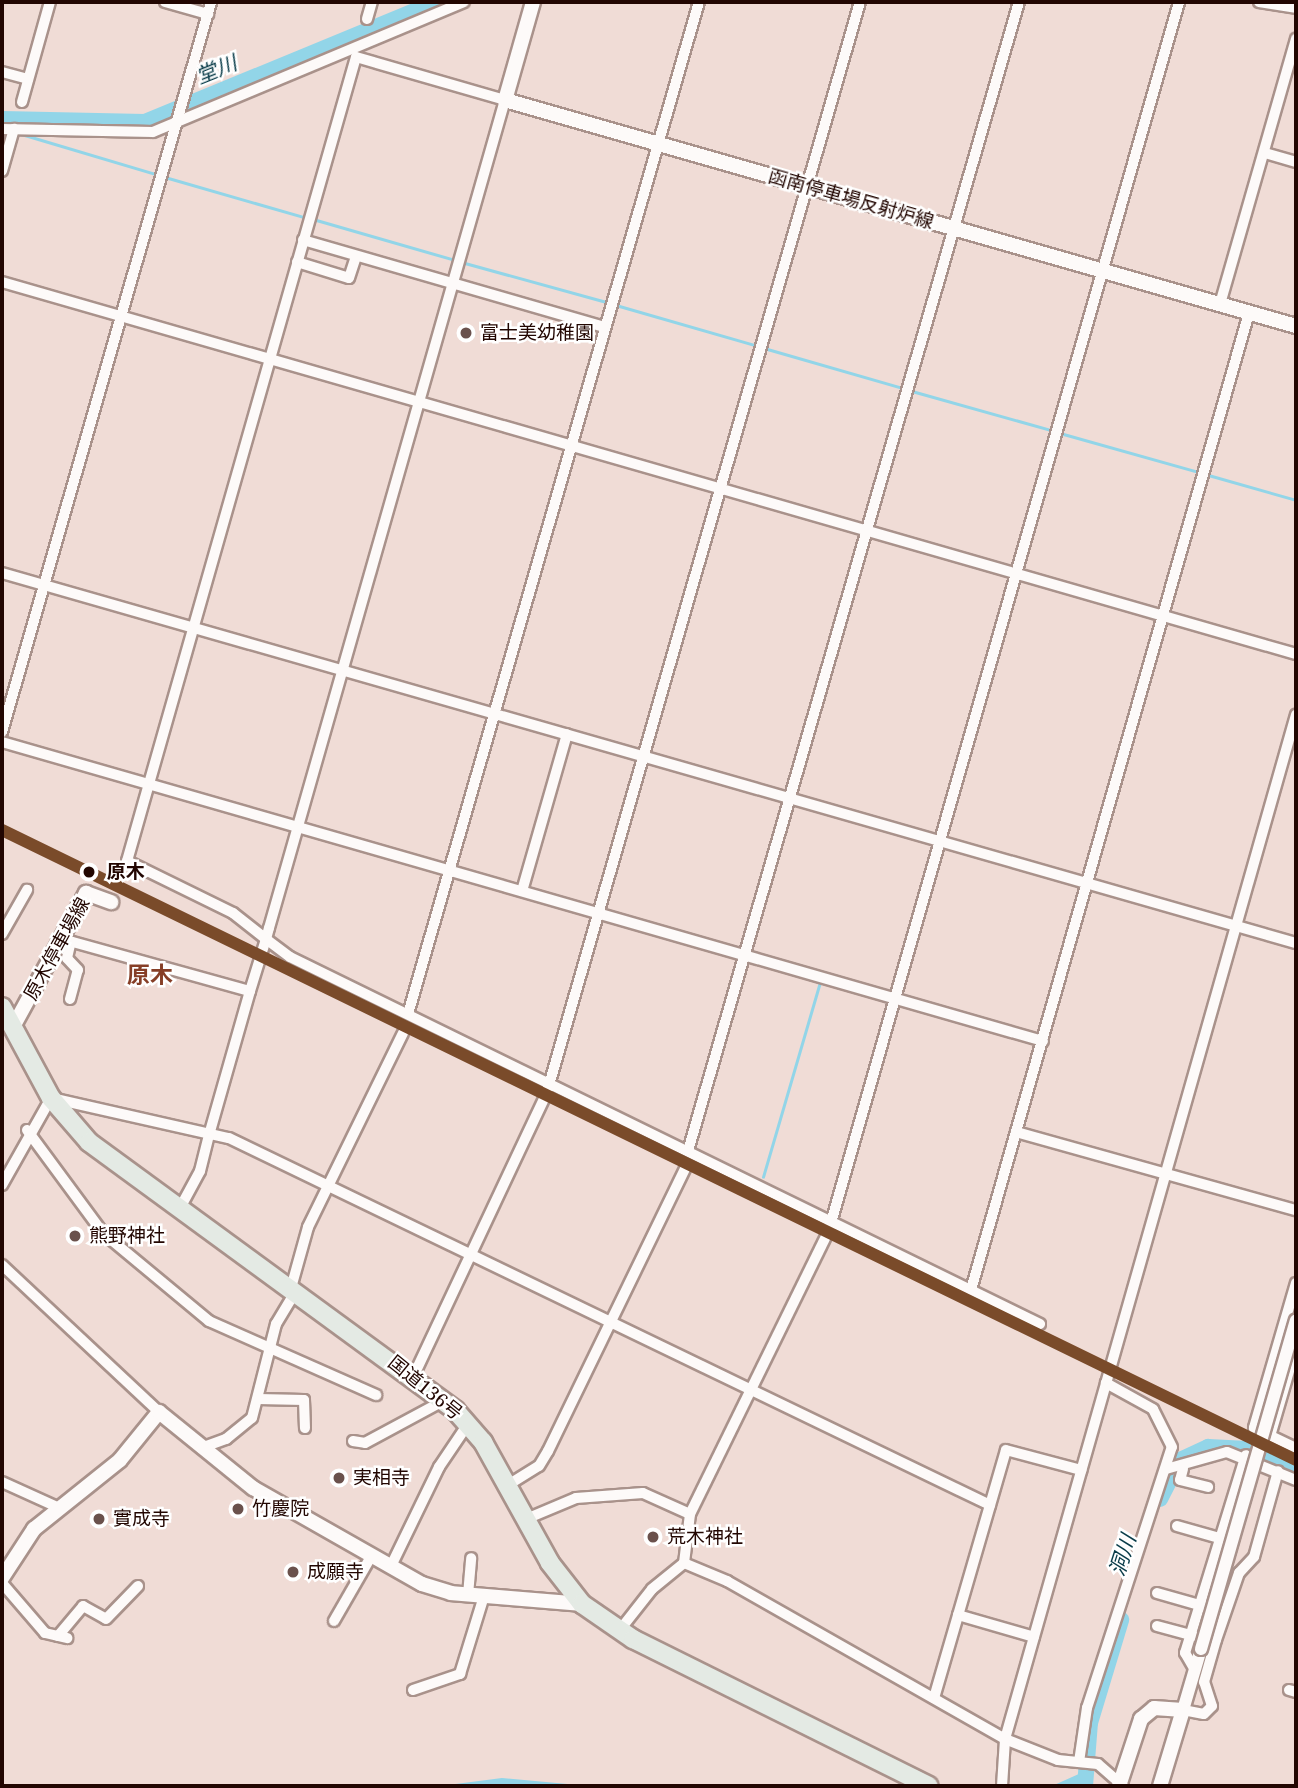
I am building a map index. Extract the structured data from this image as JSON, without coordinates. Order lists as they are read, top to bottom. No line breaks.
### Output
{"streets":{"highway":["国道136号"],"main road":["函南停車場反射炉線","原木停車場線"]},"crossings":[["原木停車場線","国道136号"]],"districts":["原木"],"water":["堂川","洞川"],"places":["富士美幼稚園","原木","熊野神社","実相寺","竹慶院","實成寺","荒木神社","成願寺"]}
